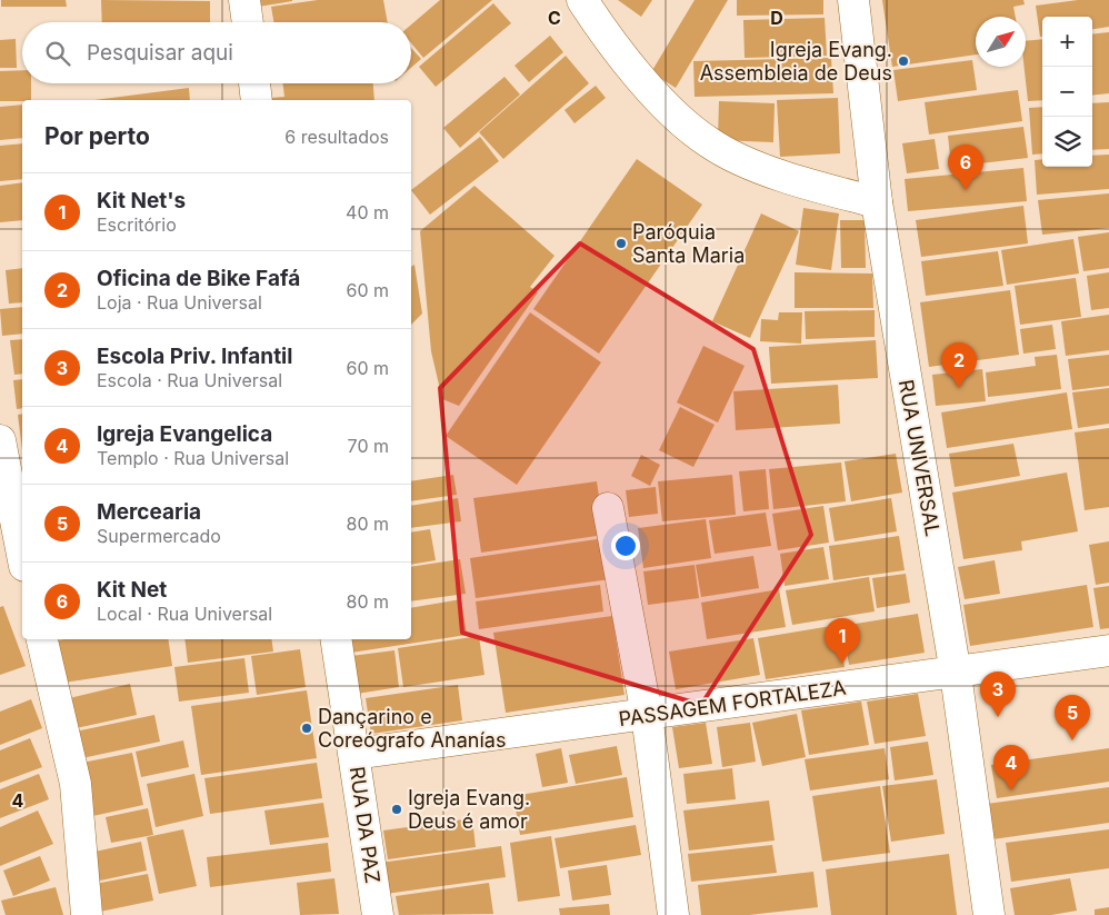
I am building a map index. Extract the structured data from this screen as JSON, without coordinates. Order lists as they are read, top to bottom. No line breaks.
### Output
{"streets":{"street":["RUA UNIVERSAL","PASSAGEM FORTALEZA","RUA DA PAZ"]},"crossings":[["RUA UNIVERSAL","PASSAGEM FORTALEZA"],["PASSAGEM FORTALEZA","RUA DA PAZ"]],"places":["Igreja Evang. Assembleia de Deus","Paróquia Santa Maria","Dançarino e Coreógrafo Ananías","Igreja Evang. Deus é amor"],"north":"top right","page":{"map_buttons":["+","−"],"search":"Pesquisar aqui","heading":["Por perto","6 resultados"],"pins":["6","2","1","3","5","4"],"list":[{"mark":"1","name":"Kit Net's","note":"Escritório","value":"40 m"},{"mark":"2","name":"Oficina de Bike Fafá","note":"Loja · Rua Universal","value":"60 m"},{"mark":"3","name":"Escola Priv. Infantil","note":"Escola · Rua Universal","value":"60 m"},{"mark":"4","name":"Igreja Evangelica","note":"Templo · Rua Universal","value":"70 m"},{"mark":"5","name":"Mercearia","note":"Supermercado","value":"80 m"},{"mark":"6","name":"Kit Net","note":"Local · Rua Universal","value":"80 m"}]},"grid":{"columns":["C","D"],"rows":["4"]}}
